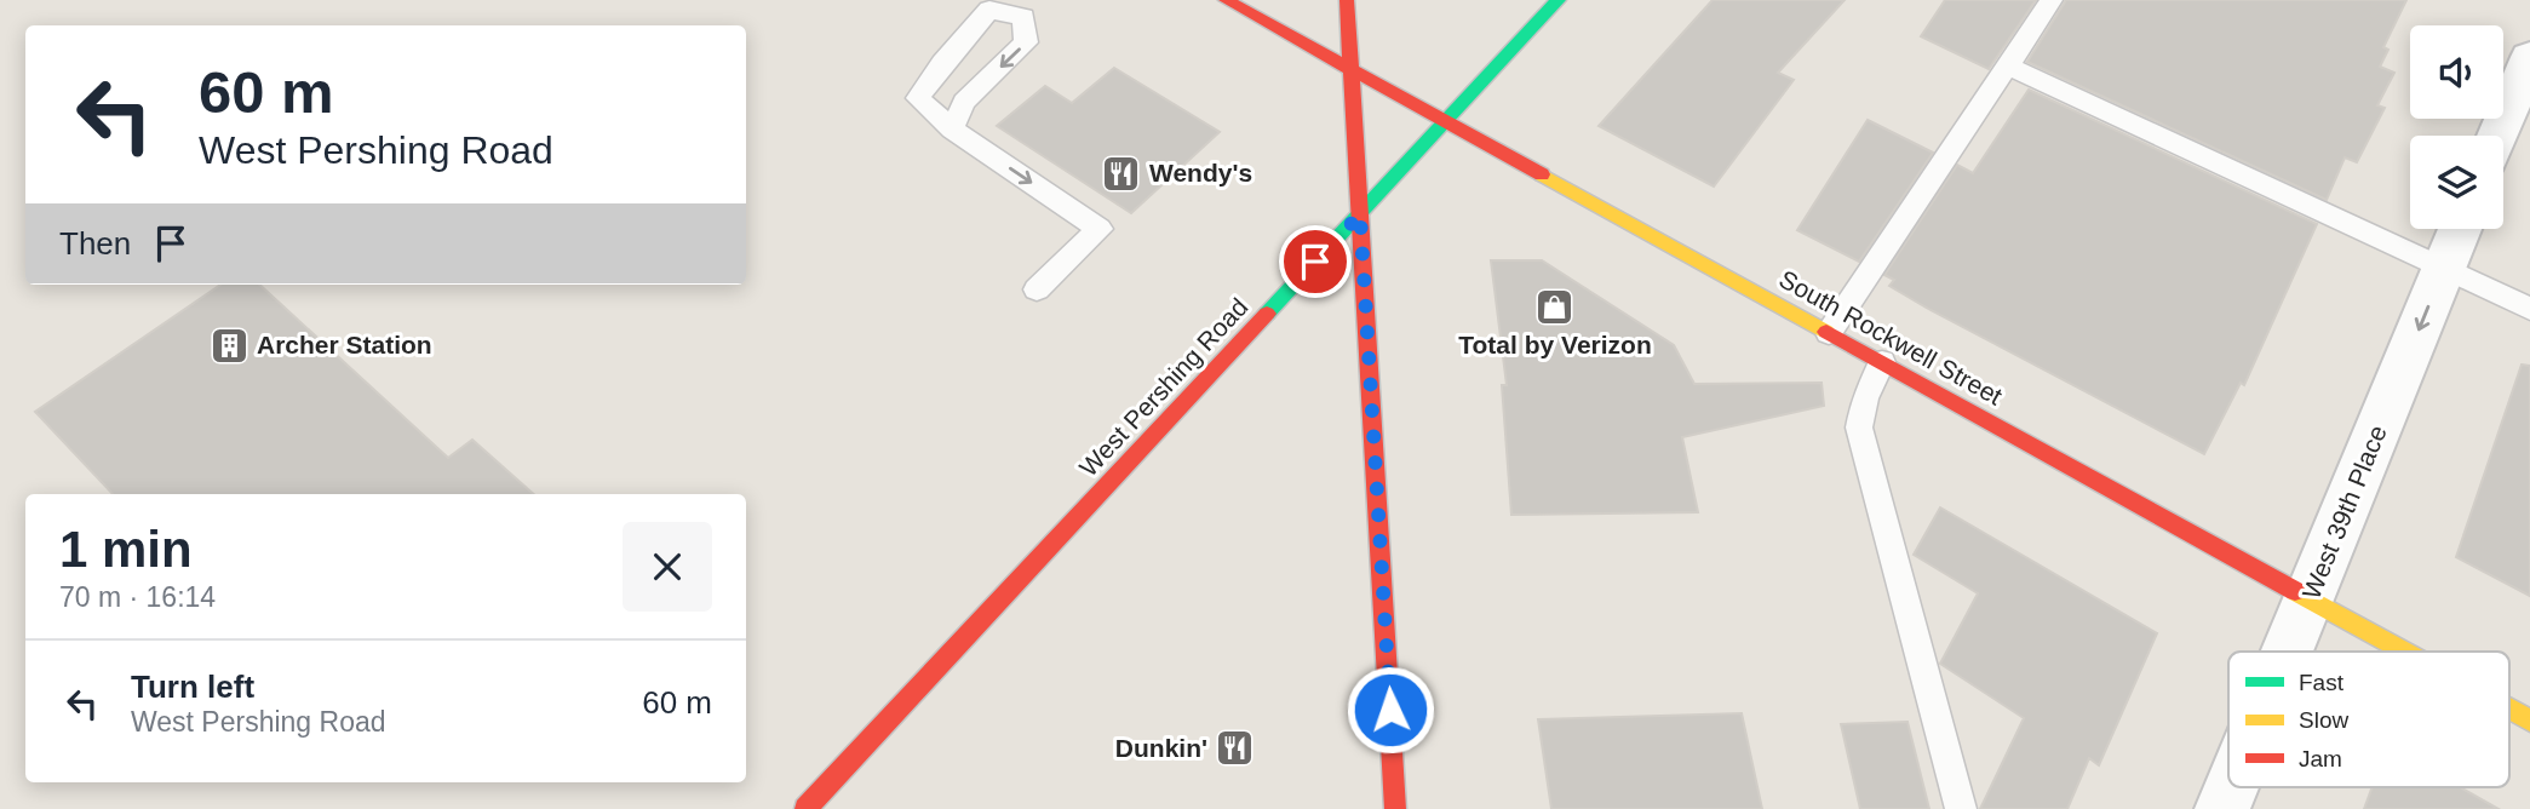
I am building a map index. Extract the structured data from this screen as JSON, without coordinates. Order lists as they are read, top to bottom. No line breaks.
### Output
{"streets":{"street":["South Rockwell Street","West Pershing Road","West 39th Place"]},"crossings":[["South Rockwell Street","West Pershing Road"],["South Rockwell Street","West 39th Place"]],"one_way":["West 39th Place"],"places":{"restaurant":["Wendy's","Dunkin'"],"shop":["Total by Verizon"],"building":["Archer Station"]},"legend":["Fast","Slow","Jam"],"page":{"turn":["60 m","West Pershing Road"],"then":"Then","heading":["1 min","70 m · 16:14"],"list":[{"name":"Turn left","note":"West Pershing Road","value":"60 m"}]}}
